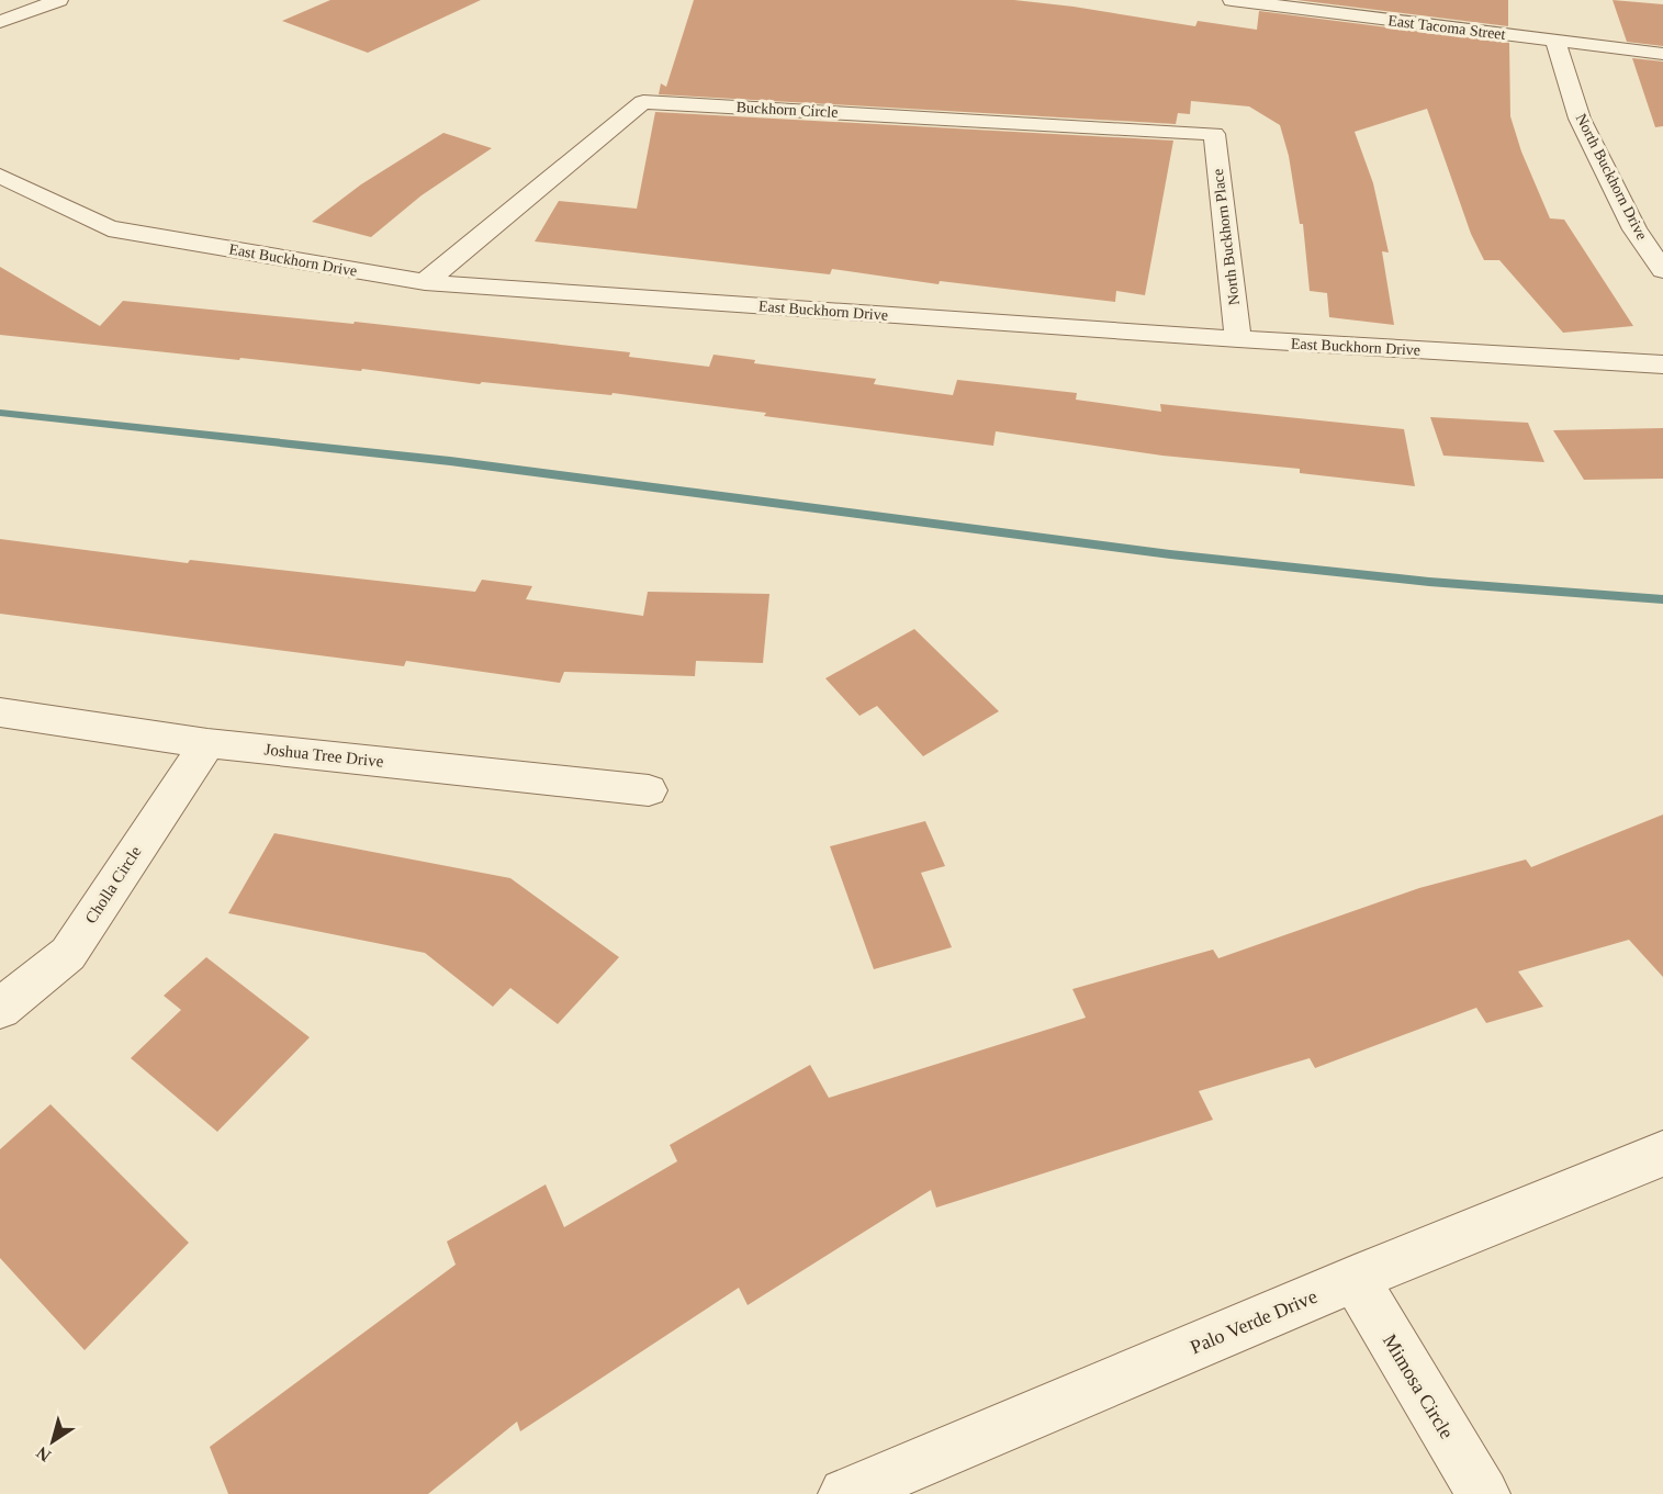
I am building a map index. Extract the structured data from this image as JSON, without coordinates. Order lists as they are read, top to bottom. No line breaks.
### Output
{"streets":{"street":["East Tacoma Street","Buckhorn Circle","North Buckhorn Drive","North Buckhorn Place","East Buckhorn Drive","Joshua Tree Drive","Cholla Circle","Palo Verde Drive","Mimosa Circle"]},"crossings":[["East Tacoma Street","North Buckhorn Drive"],["Buckhorn Circle","North Buckhorn Place"],["Buckhorn Circle","East Buckhorn Drive"],["North Buckhorn Place","East Buckhorn Drive"],["Joshua Tree Drive","Cholla Circle"],["Palo Verde Drive","Mimosa Circle"]],"north":"bottom left"}
